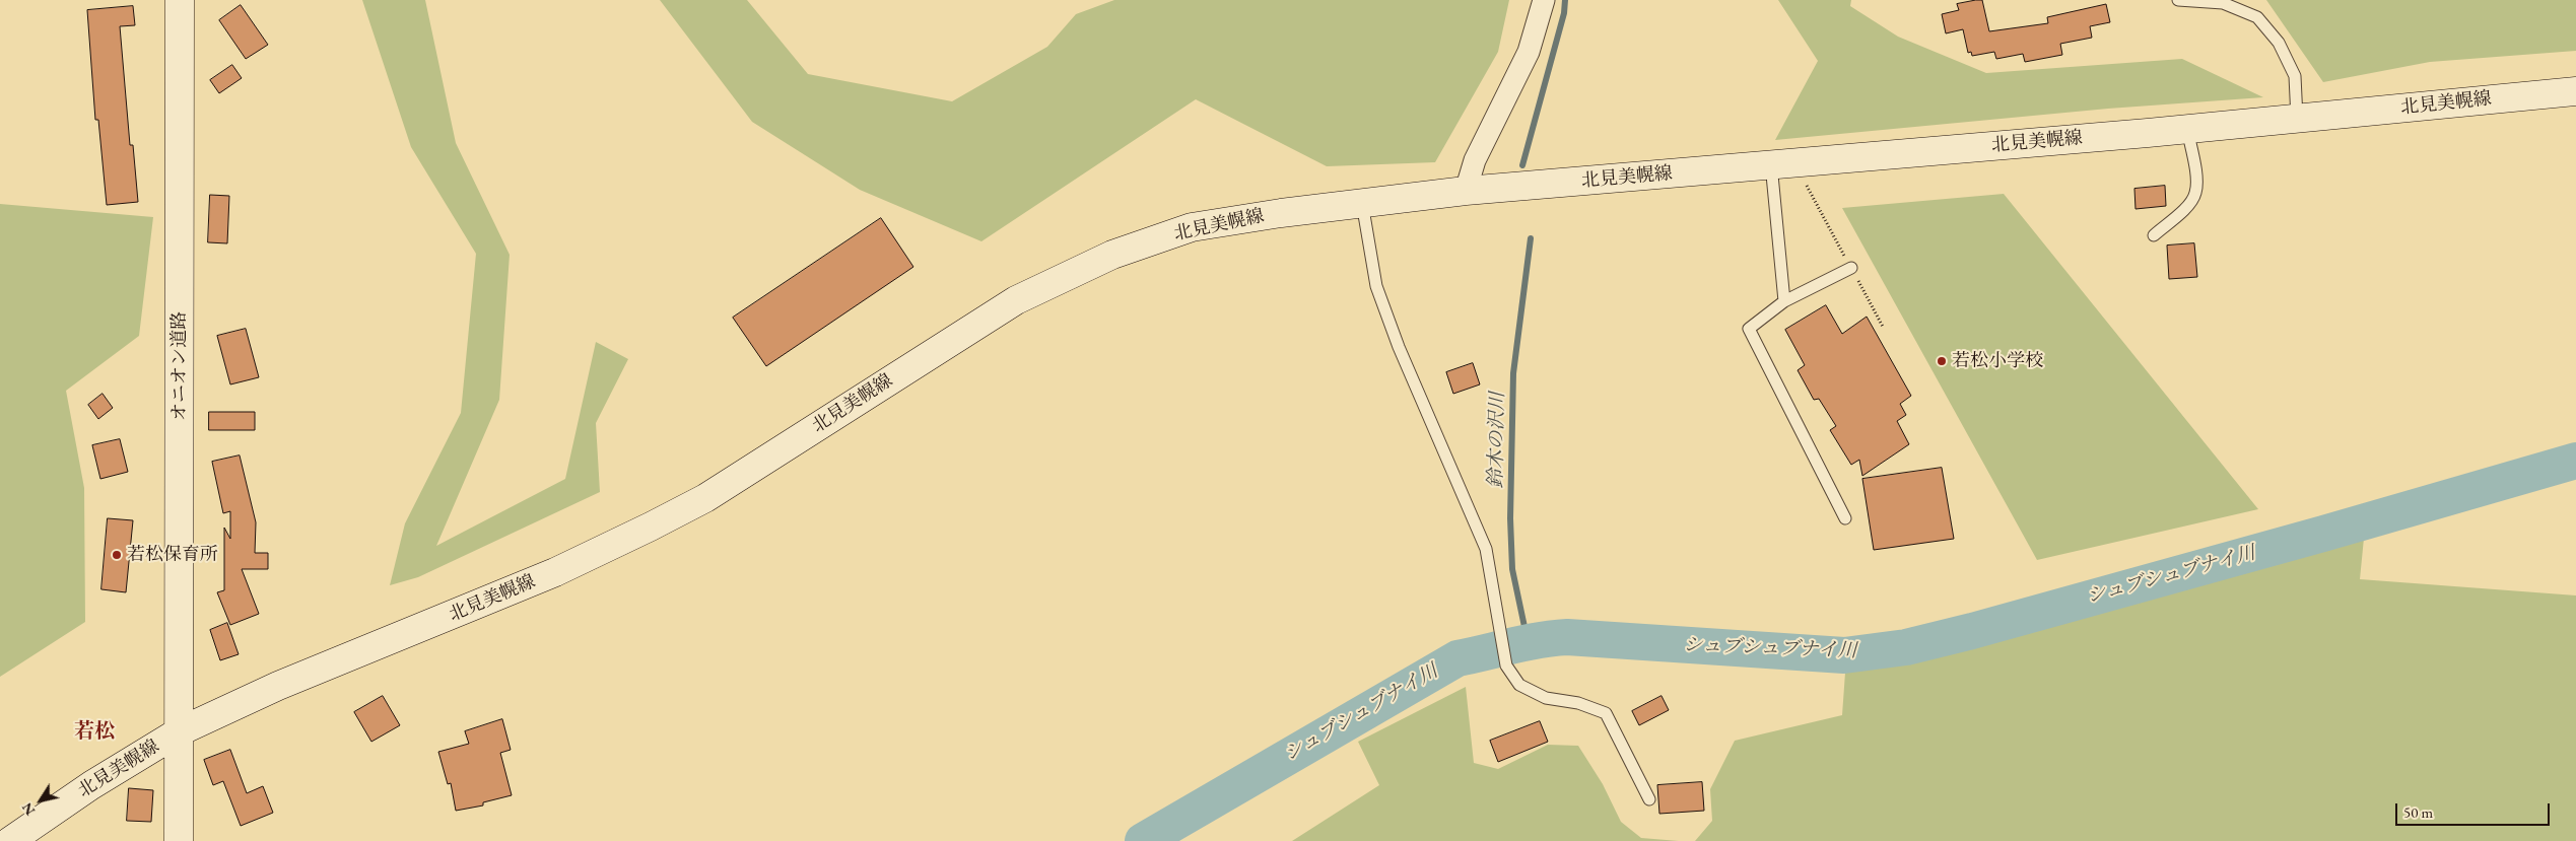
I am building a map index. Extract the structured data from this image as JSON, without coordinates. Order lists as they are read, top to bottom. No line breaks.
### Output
{"streets":{"main road":["北見美幌線","オニオン道路"]},"crossings":[["北見美幌線","オニオン道路"]],"districts":["若松"],"water":["鈴木の沢川","シュブシュブナイ川"],"places":["若松小学校","若松保育所"],"scale_bar":"50 m","north":"bottom left"}
